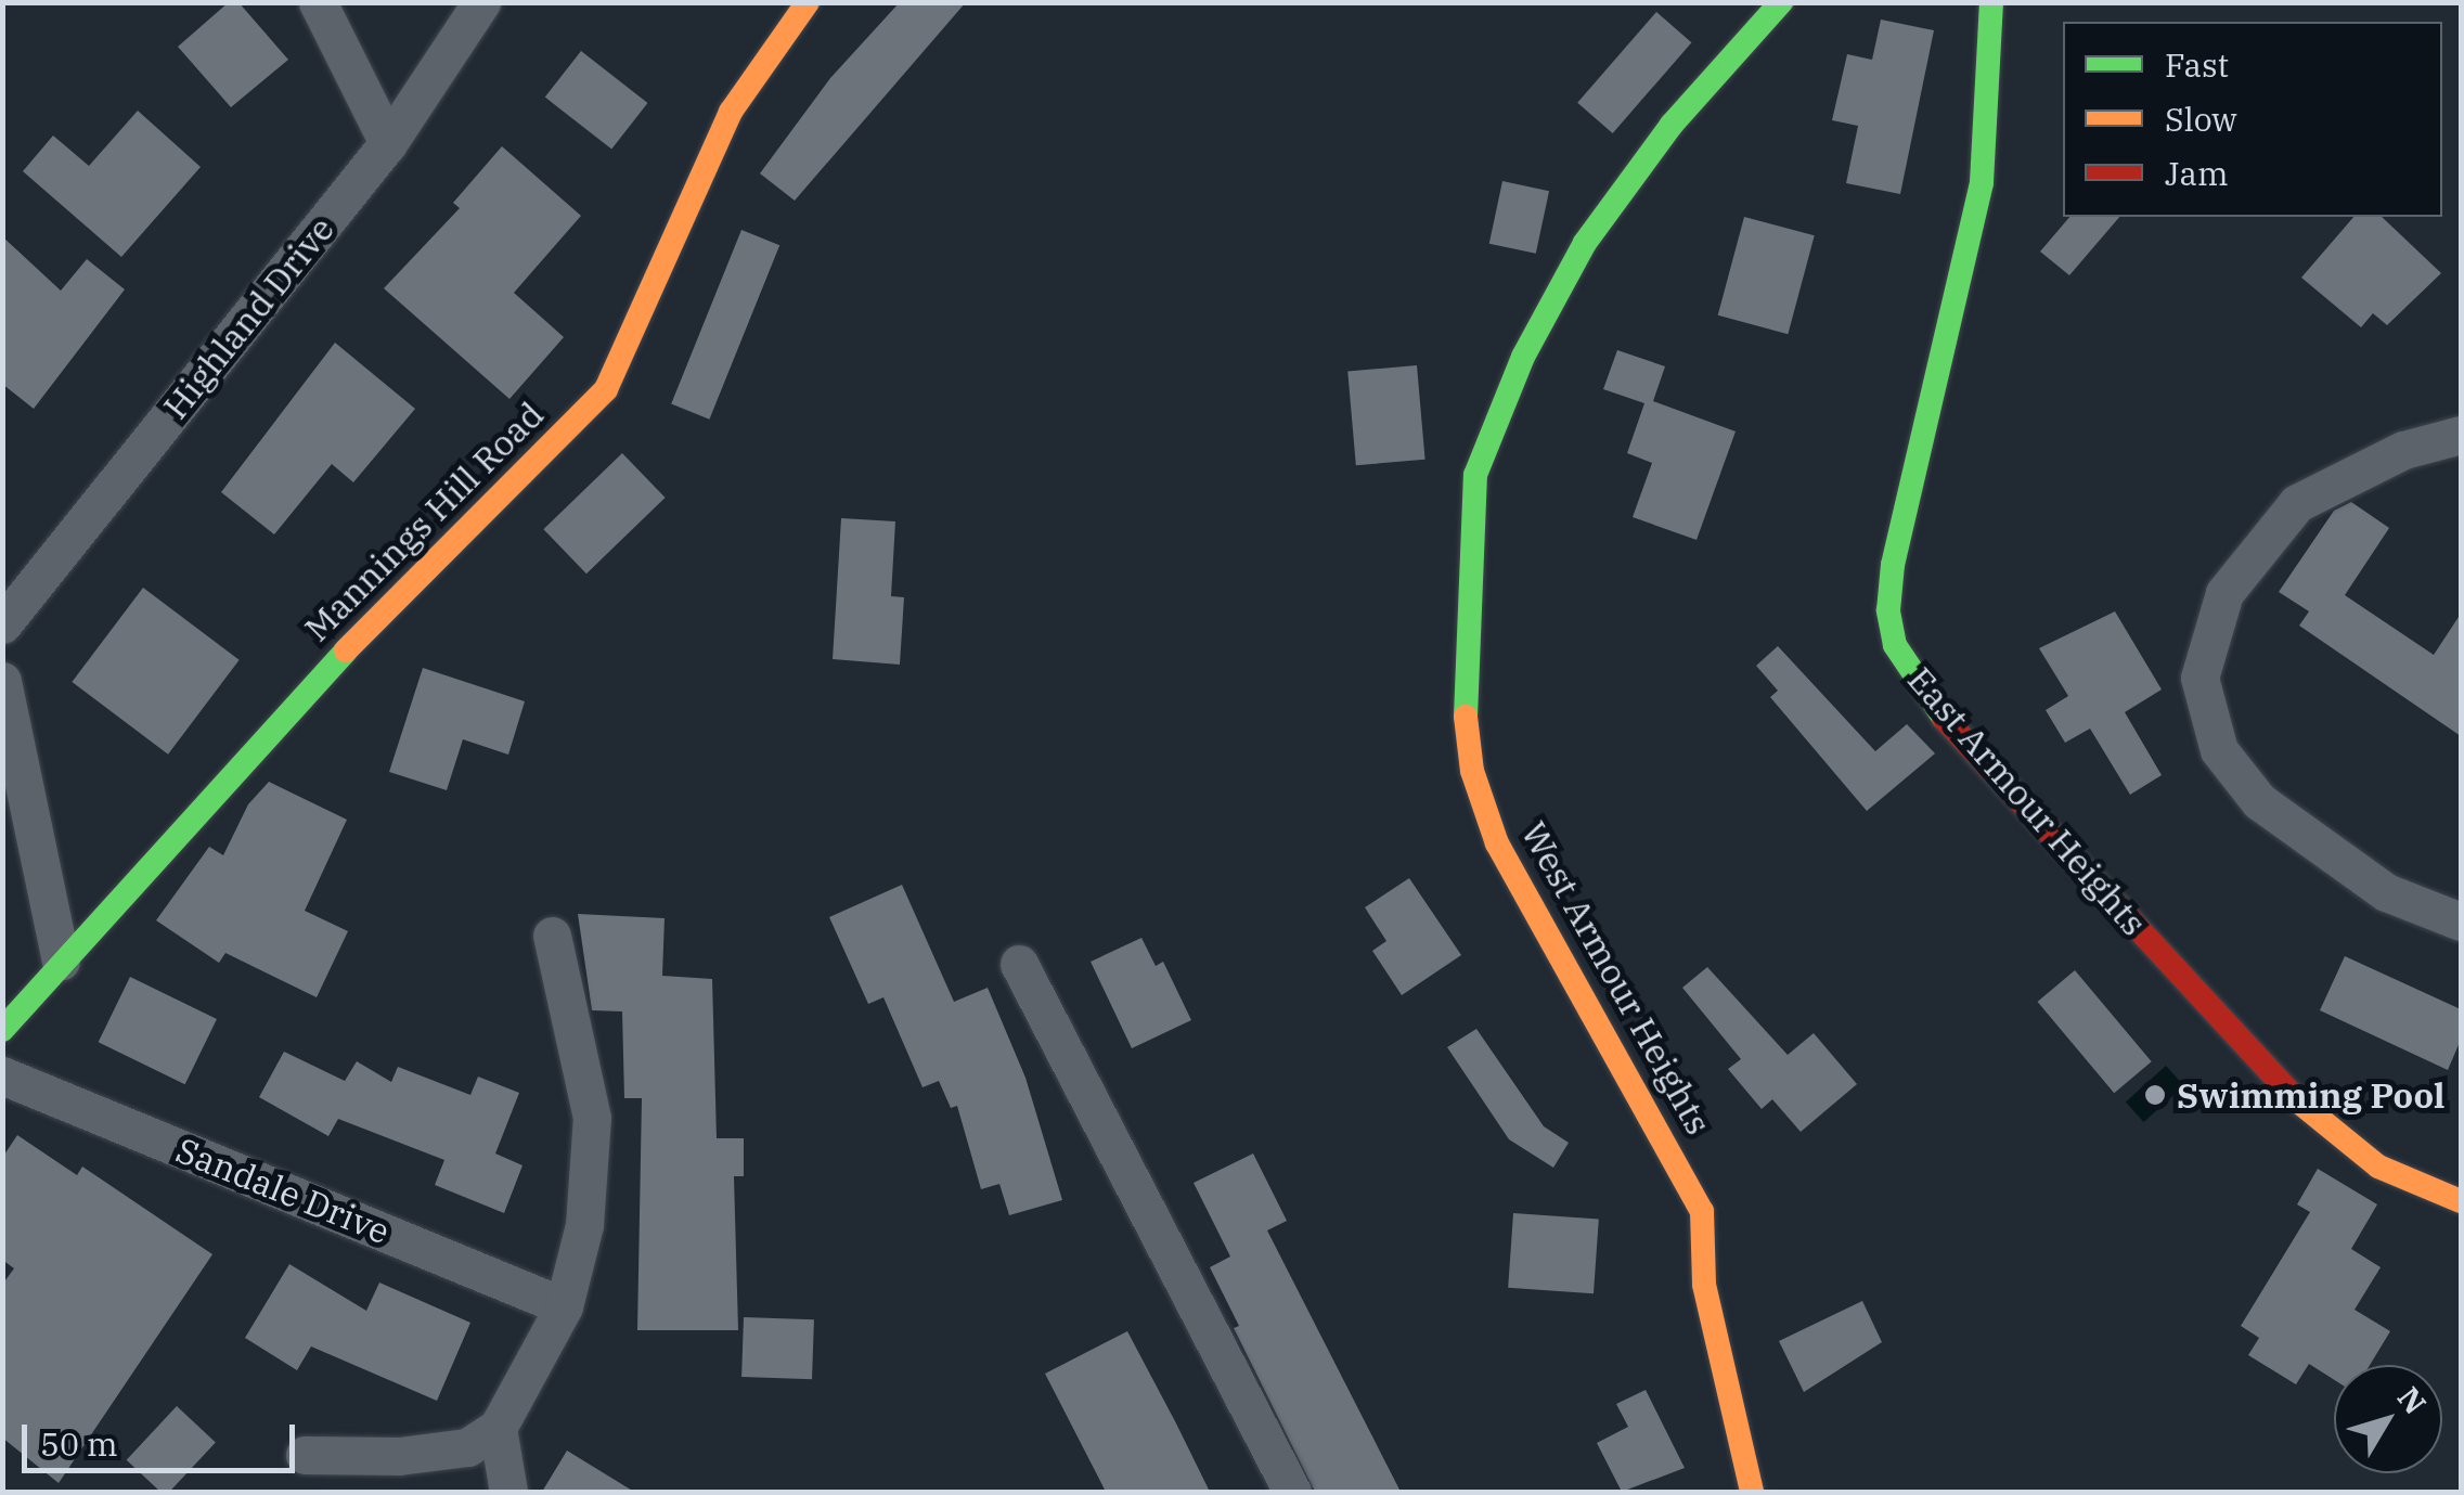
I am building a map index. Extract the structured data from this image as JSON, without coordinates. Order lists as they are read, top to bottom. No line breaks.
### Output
{"streets":{"street":["Highland Drive","Mannings Hill Road","East Armour Heights","West Armour Heights","Sandale Drive"]},"places":["Swimming Pool"],"legend":["Fast","Slow","Jam"],"scale_bar":"50 m","north":"top right"}
